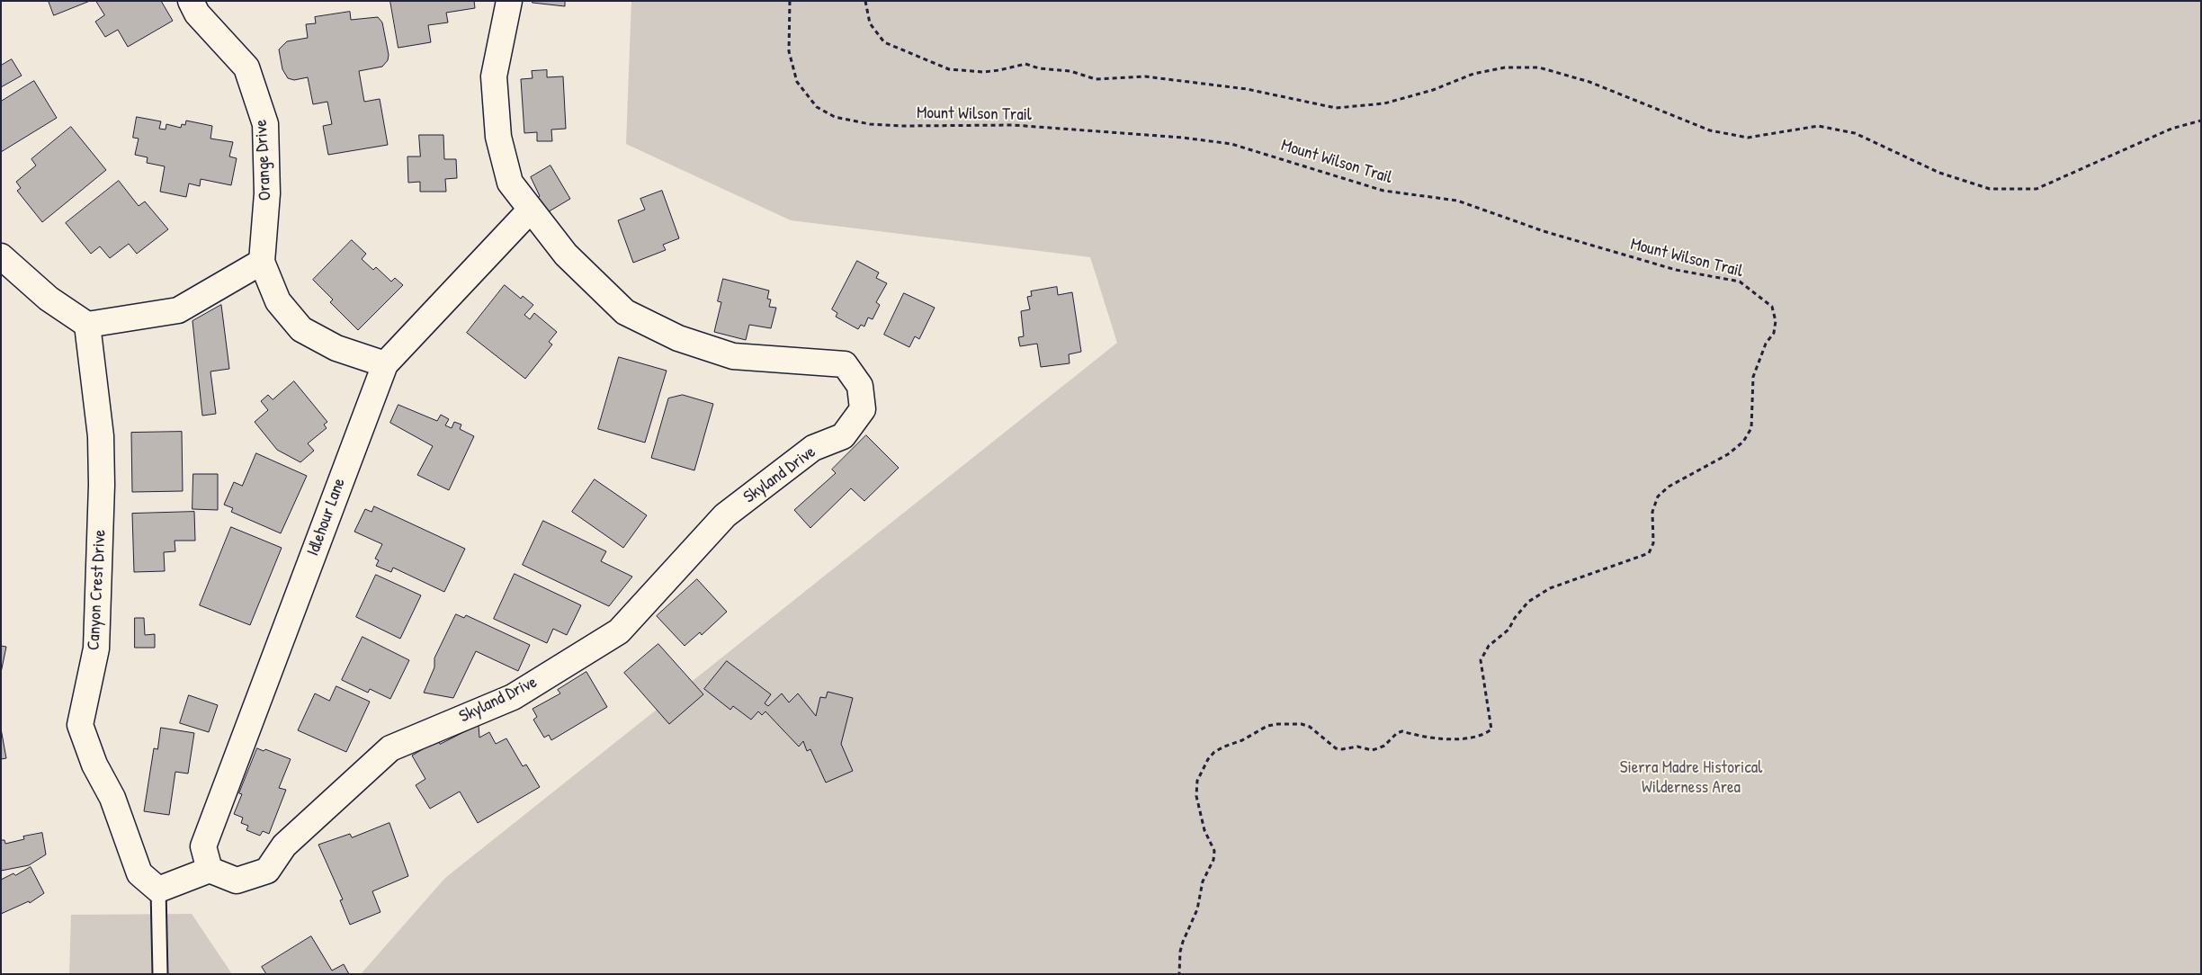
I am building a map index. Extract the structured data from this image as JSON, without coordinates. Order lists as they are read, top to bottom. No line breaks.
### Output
{"streets":{"street":["Orange Drive","Skyland Drive","Idlehour Lane","Canyon Crest Drive"],"path":["Mount Wilson Trail"]},"crossings":[["Orange Drive","Idlehour Lane"],["Skyland Drive","Idlehour Lane"]],"parks":["Sierra Madre Historical Wilderness Area"]}
